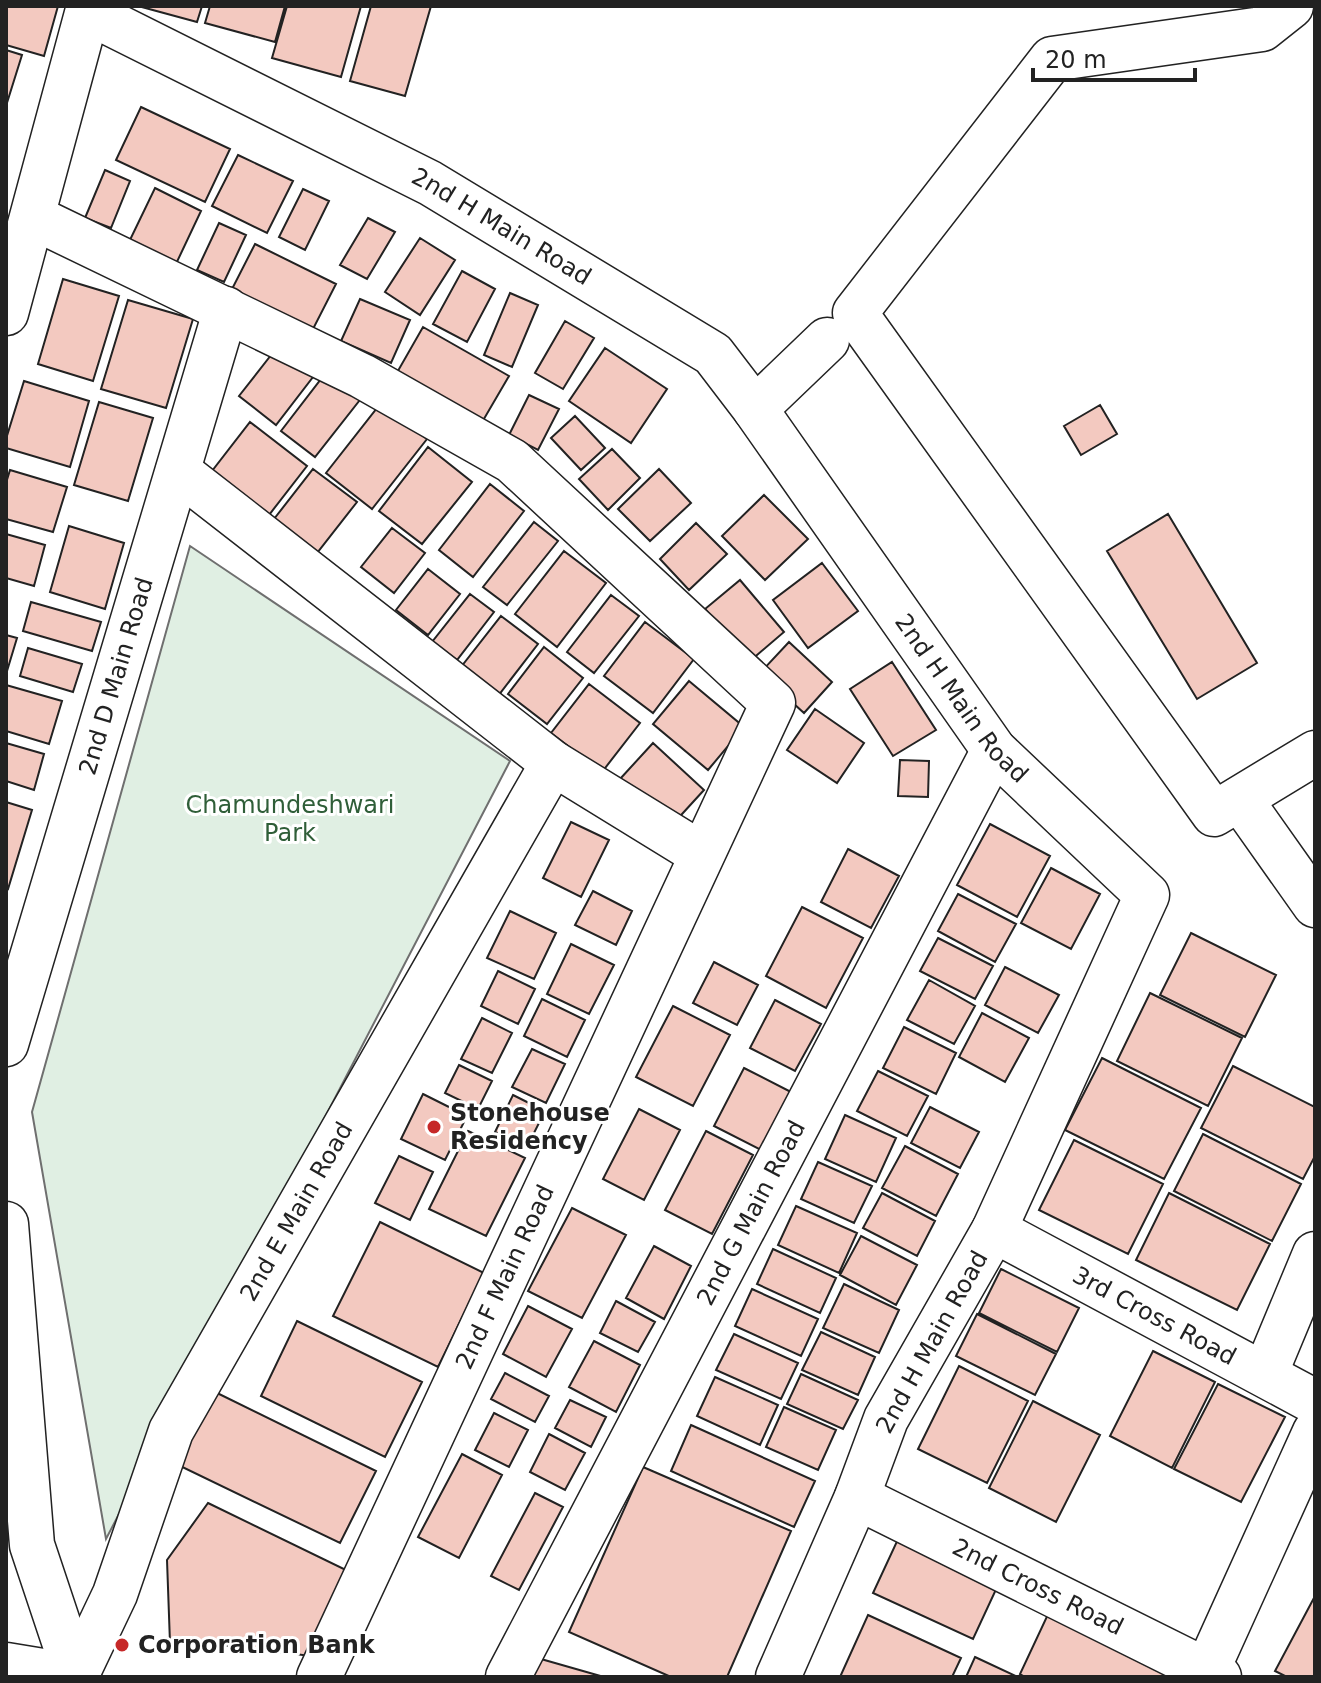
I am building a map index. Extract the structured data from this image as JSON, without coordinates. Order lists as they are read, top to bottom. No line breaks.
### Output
{"streets":{"street":["2nd H Main Road","2nd D Main Road","2nd E Main Road","2nd G Main Road","2nd F Main Road","3rd Cross Road","2nd Cross Road"]},"crossings":[["2nd H Main Road","2nd G Main Road"],["2nd H Main Road","3rd Cross Road"],["2nd H Main Road","2nd Cross Road"],["2nd D Main Road","2nd F Main Road"]],"parks":["Chamundeshwari Park"],"places":["Stonehouse Residency","Corporation Bank"],"scale_bar":"20 m"}
